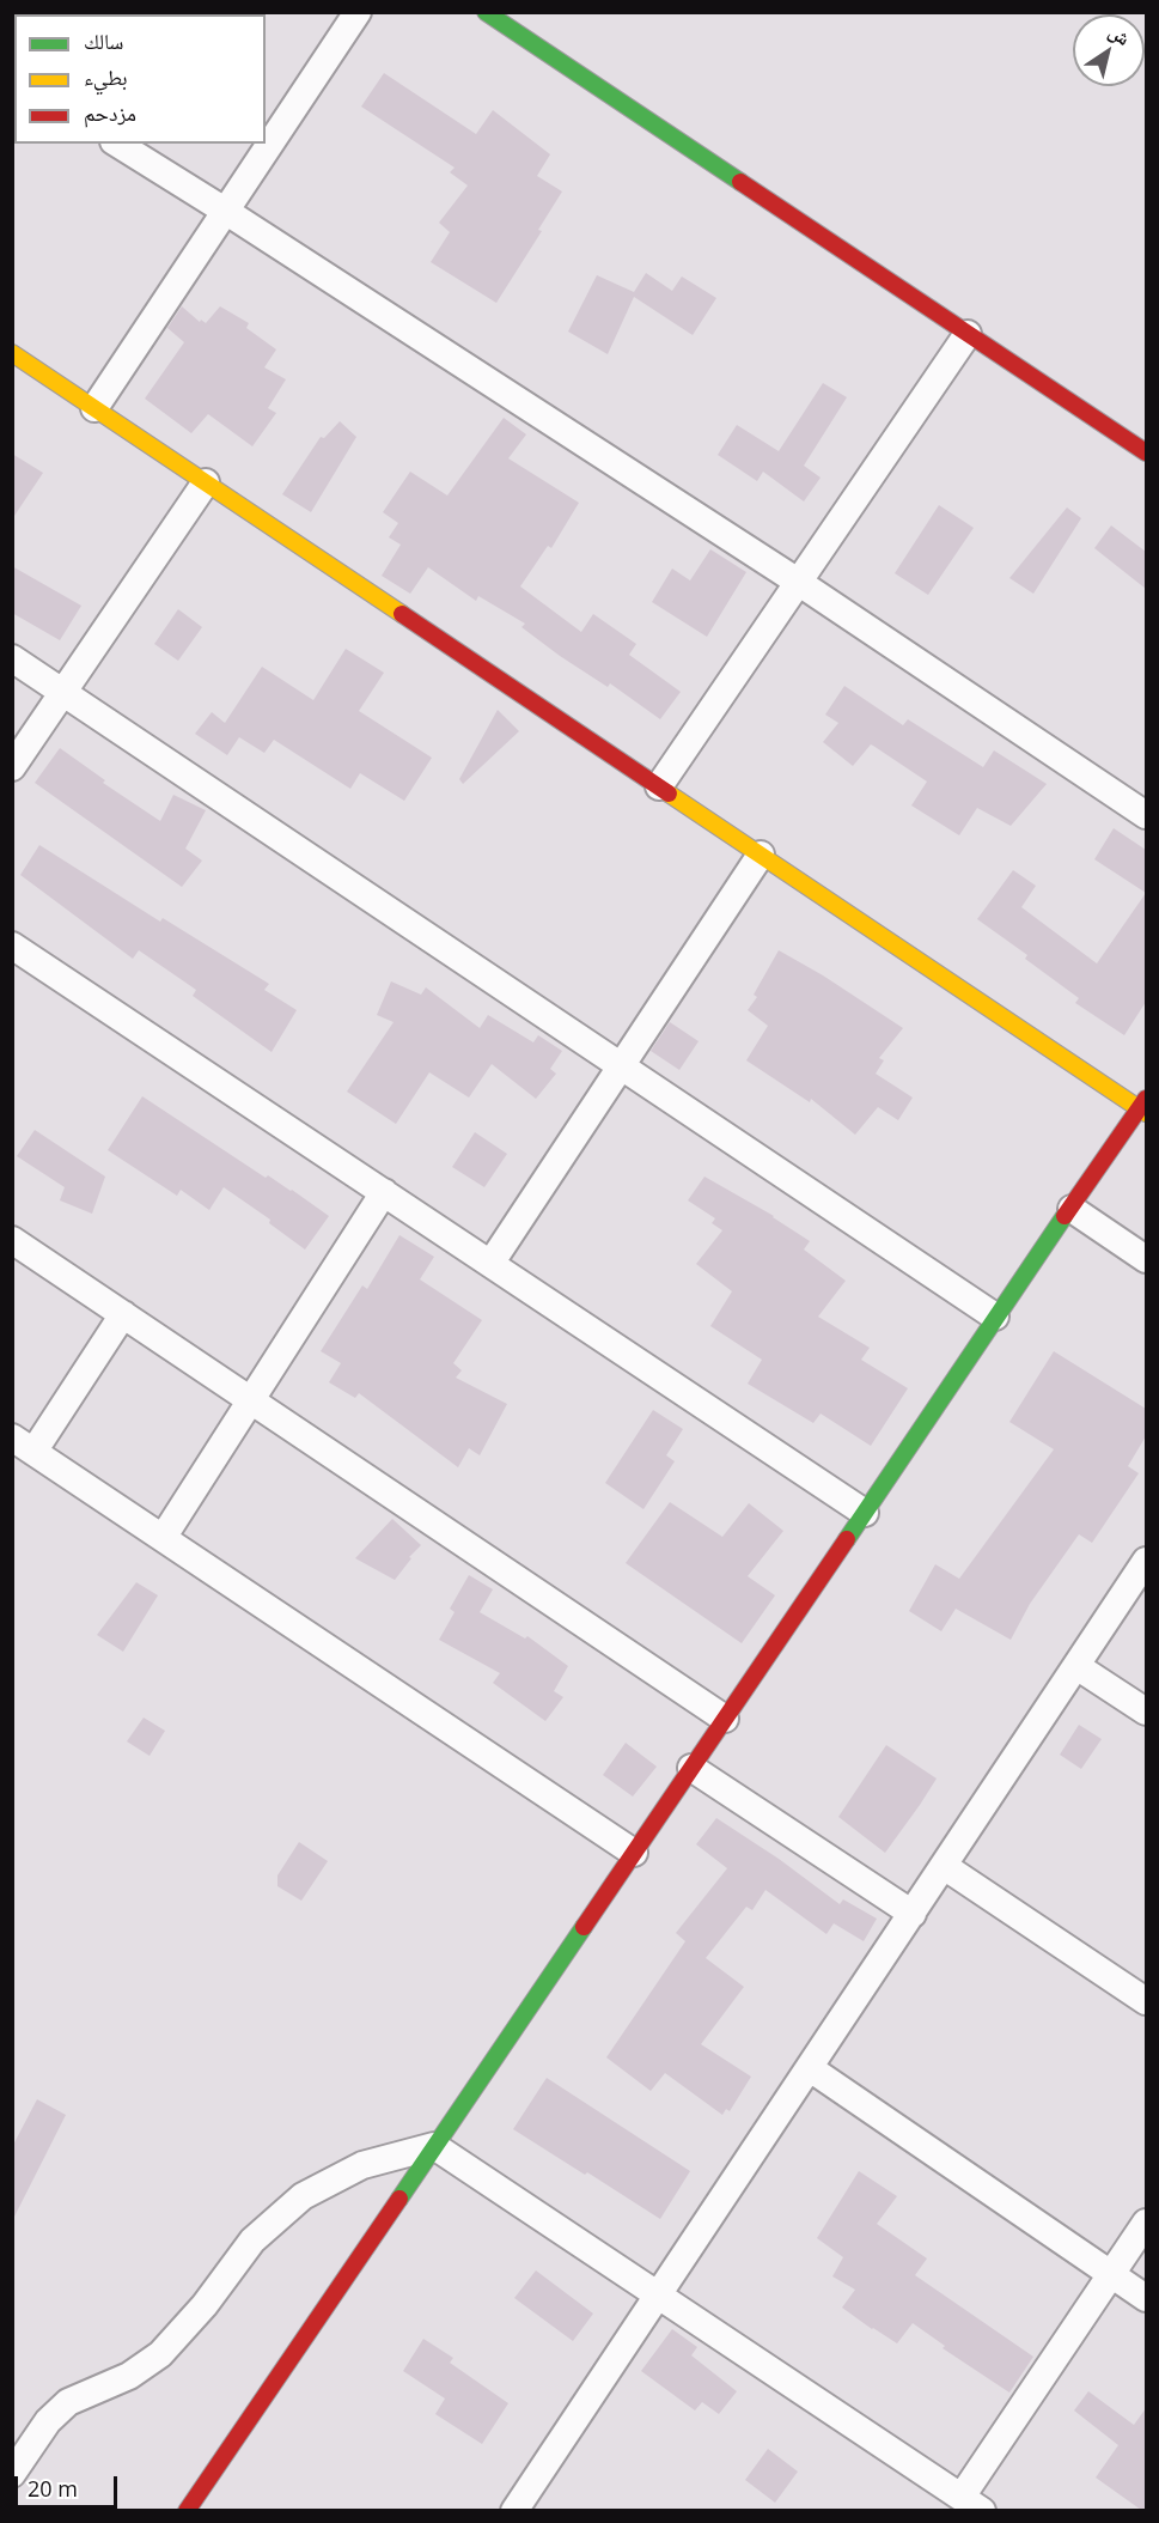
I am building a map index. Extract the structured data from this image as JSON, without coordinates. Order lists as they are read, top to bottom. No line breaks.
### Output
{"legend":["سالك","بطيء","مزدحم"],"scale_bar":"20 m","north":"top right"}
